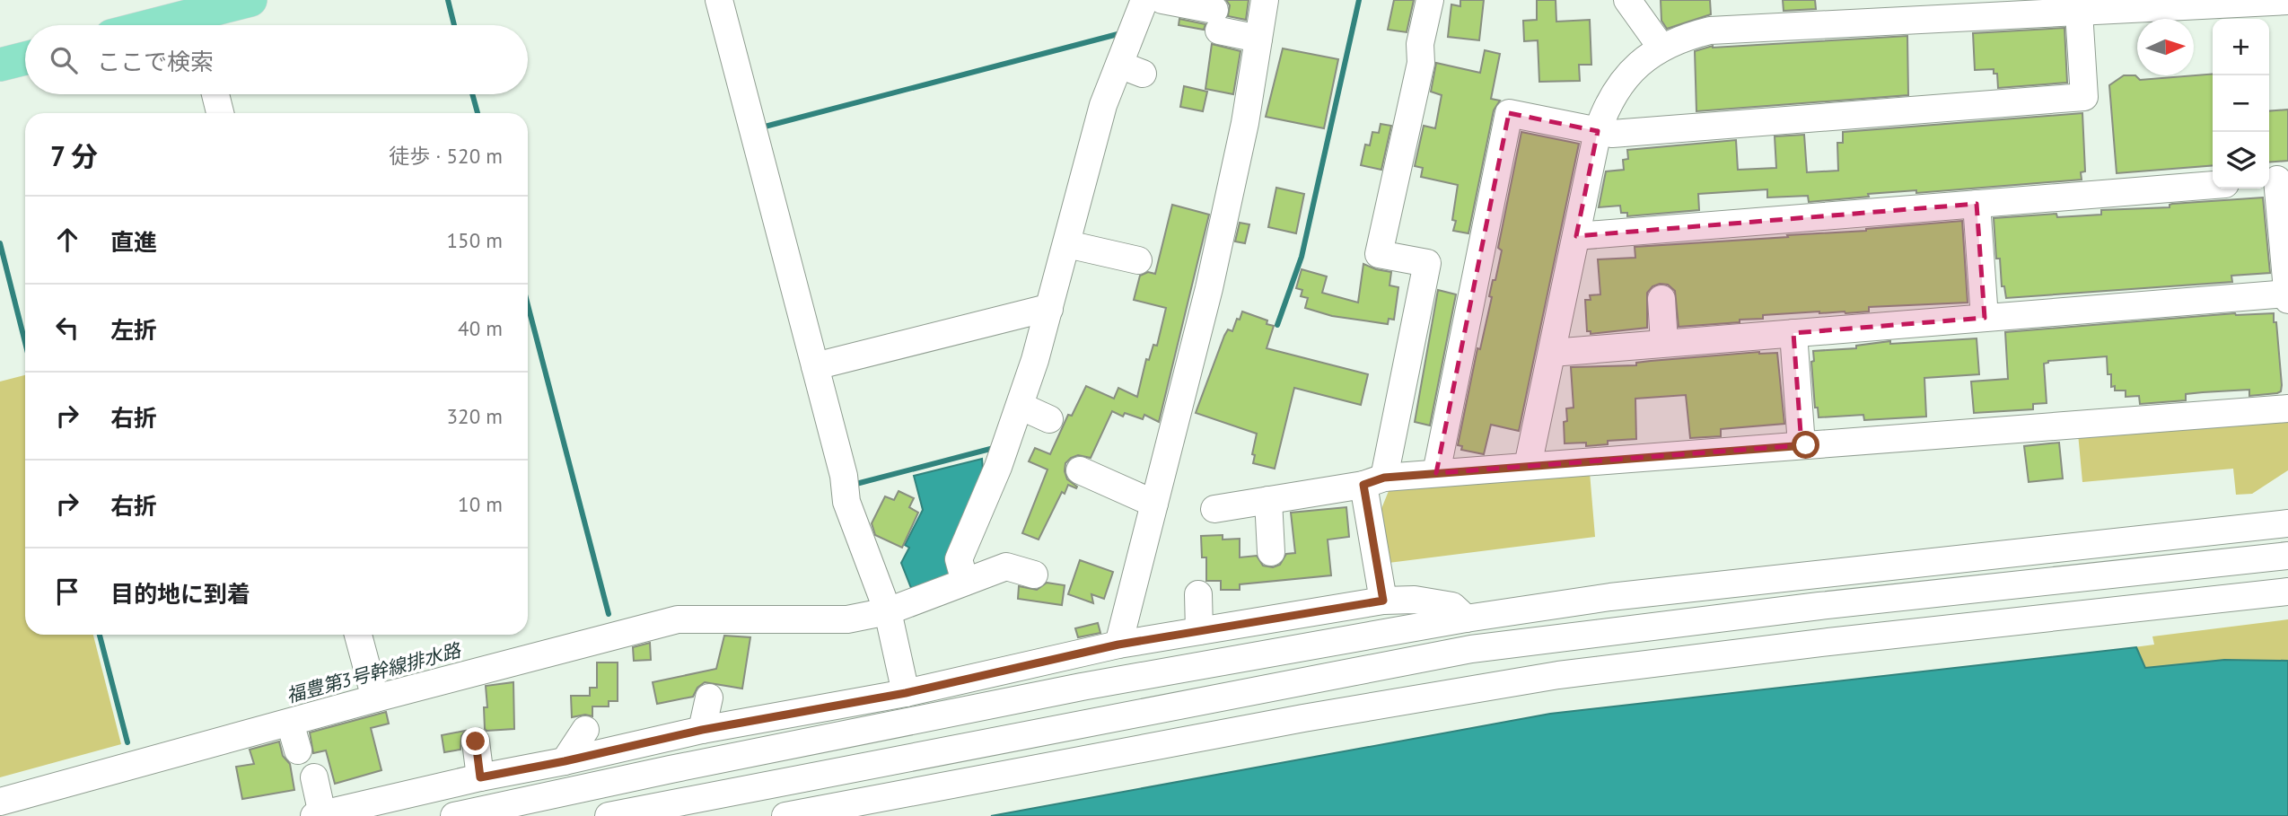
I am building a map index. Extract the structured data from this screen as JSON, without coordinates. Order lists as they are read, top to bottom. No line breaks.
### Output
{"water":["福豊第3号幹線排水路"],"north":"right","page":{"map_buttons":["+","−"],"search":"ここで検索","heading":["7 分","徒歩 · 520 m"],"list":[["直進","150 m"],["左折","40 m"],["右折","320 m"],["右折","10 m"],"目的地に到着"]}}
